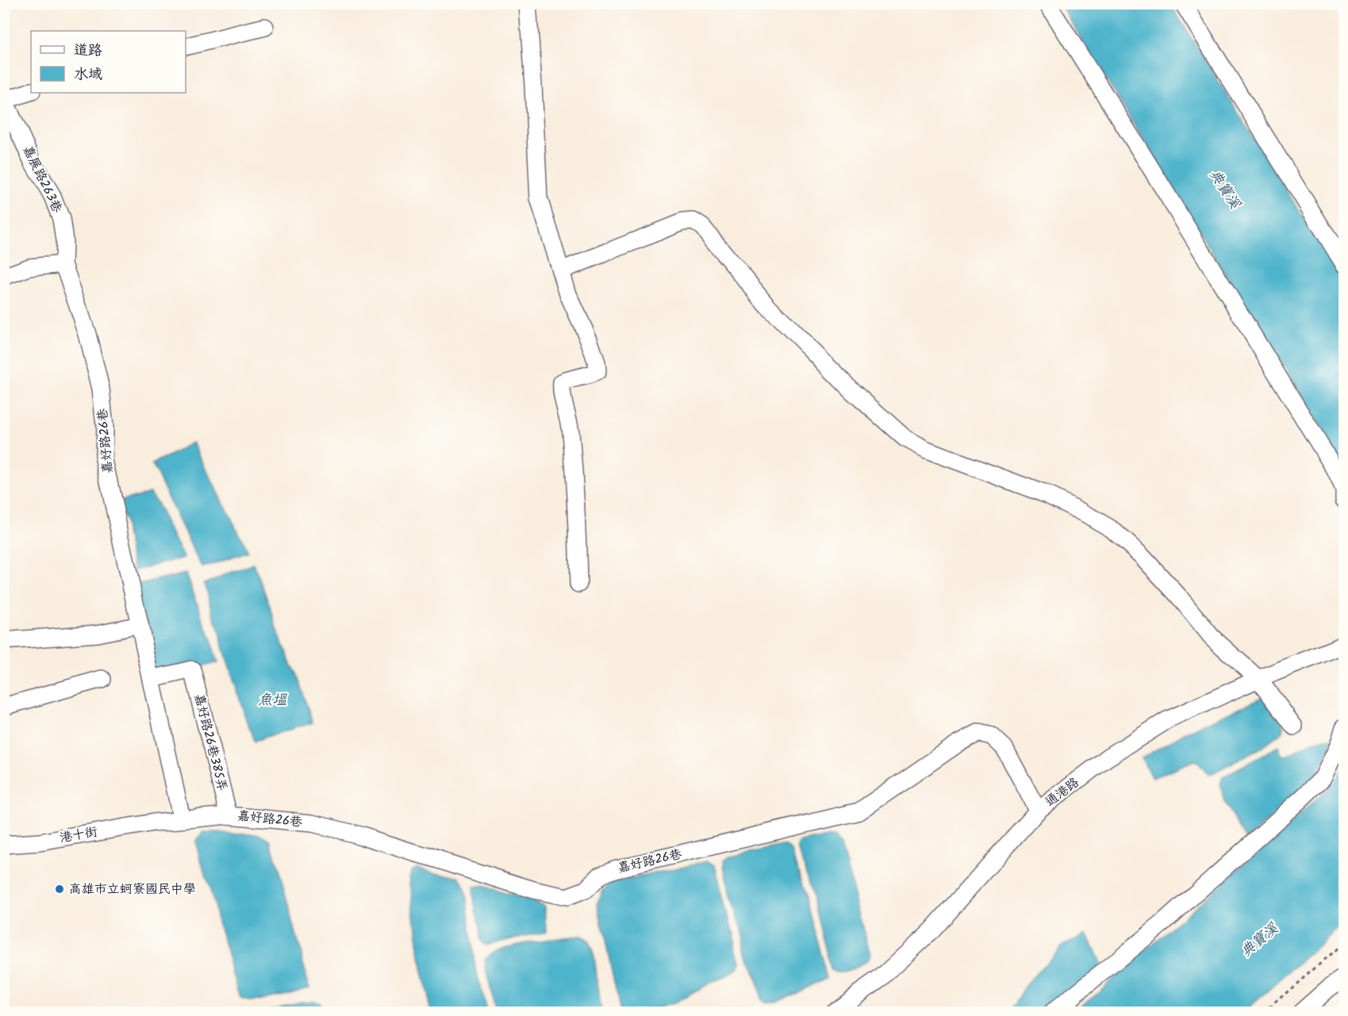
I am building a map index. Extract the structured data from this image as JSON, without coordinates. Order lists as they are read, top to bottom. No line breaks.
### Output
{"streets":{"street":["嘉展路263巷","嘉好路26巷","嘉好路26巷385弄","通港路","港十街"]},"crossings":[["嘉展路263巷","嘉好路26巷"],["嘉好路26巷","嘉好路26巷385弄"],["嘉好路26巷","通港路"],["嘉好路26巷","港十街"]],"water":["典寶溪","魚塭"],"places":["高雄市立蚵寮國民中學"],"legend":["道路","水域"]}
